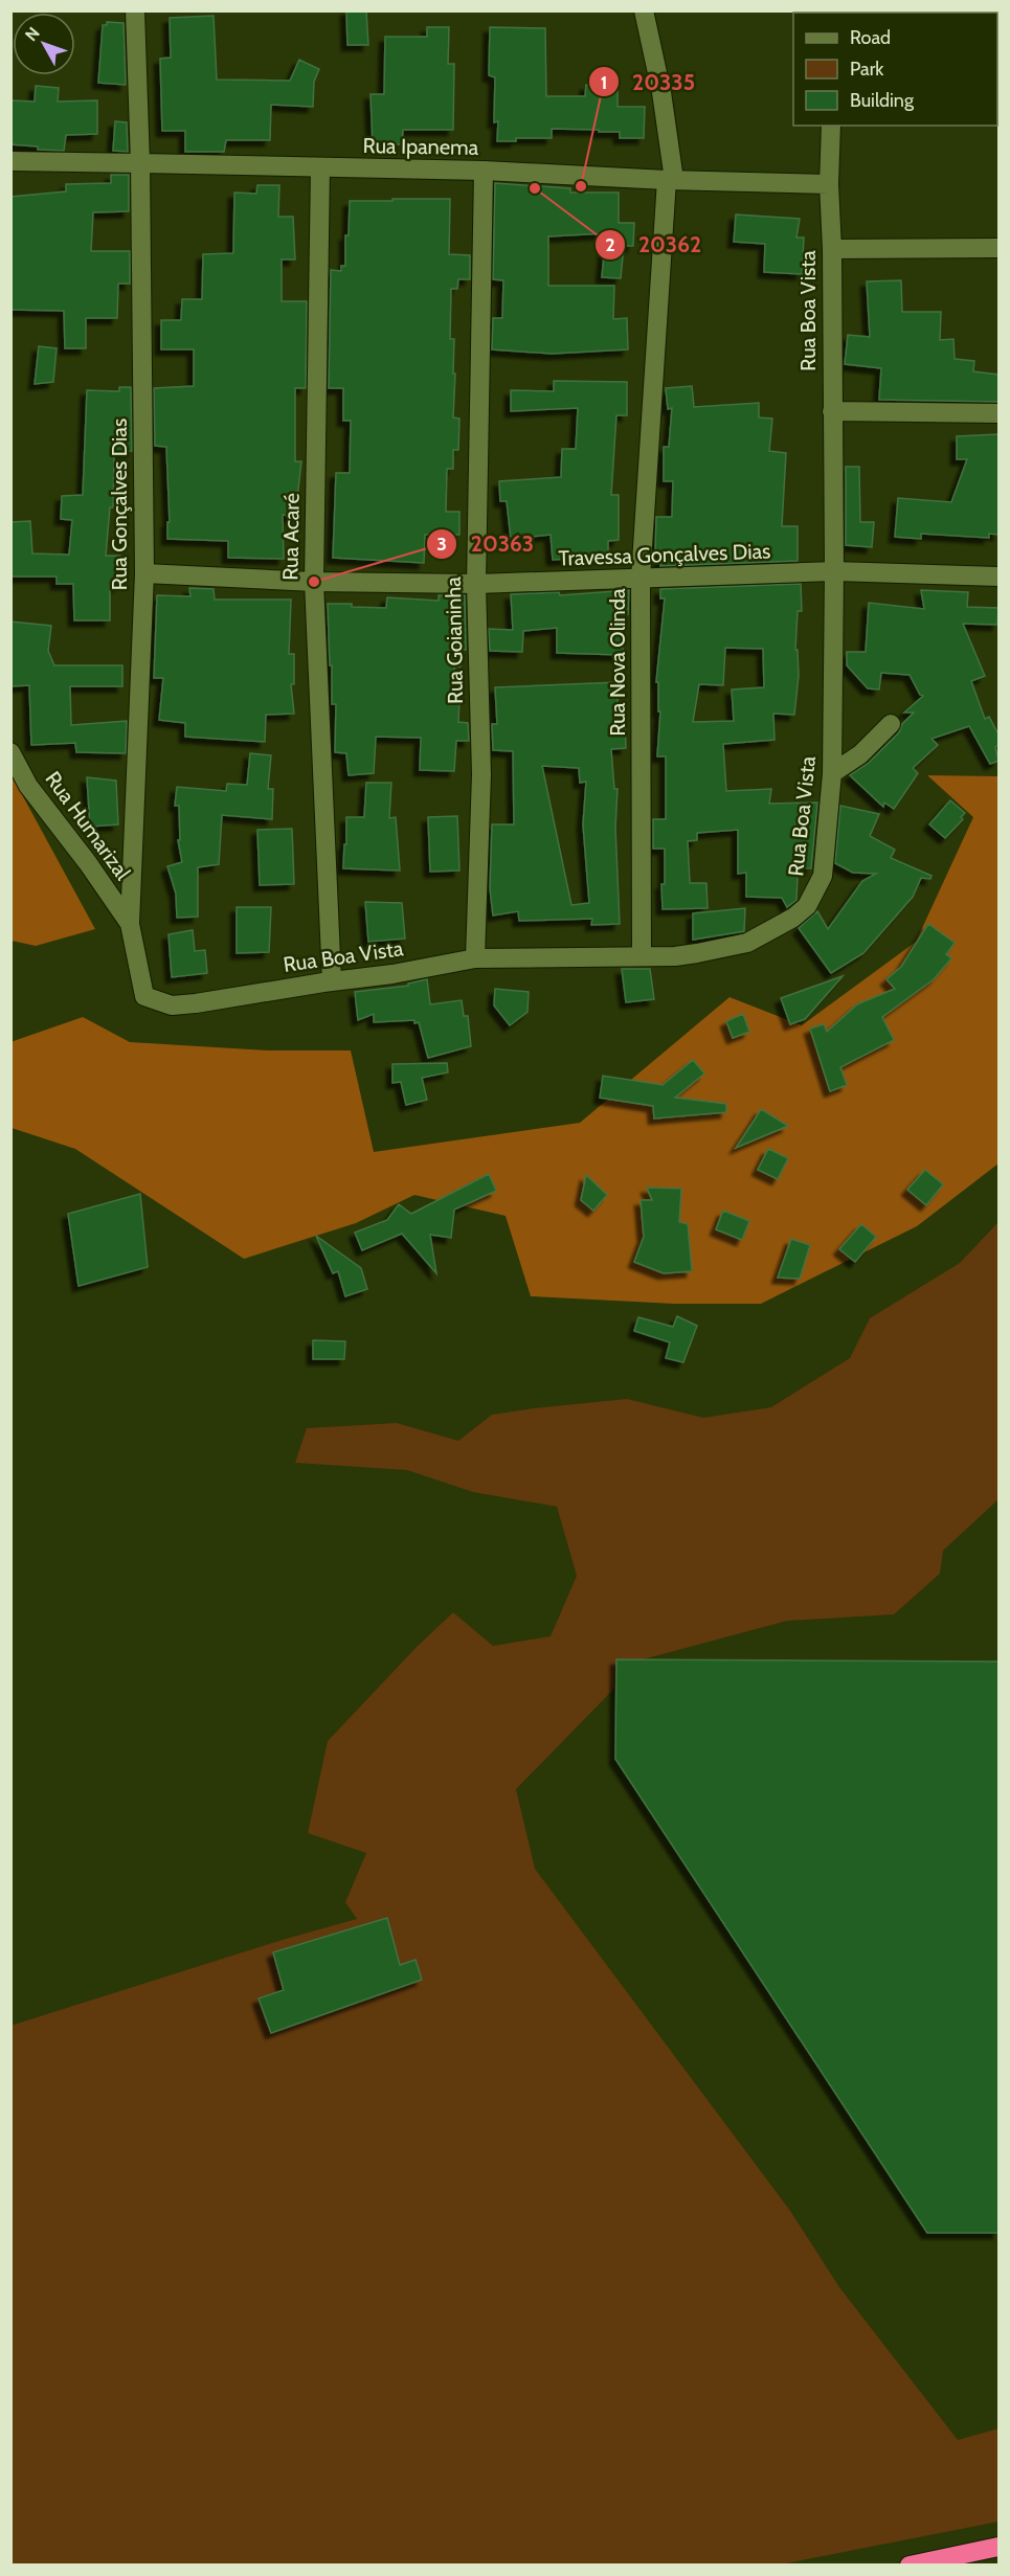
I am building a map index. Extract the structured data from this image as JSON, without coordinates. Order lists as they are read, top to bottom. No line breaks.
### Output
{"streets":{"street":["Rua Ipanema","Rua Boa Vista","Rua Gonçalves Dias","Rua Acaré","Travessa Gonçalves Dias","Rua Goianinha","Rua Nova Olinda","Rua Humarizal"]},"crossings":[["Rua Ipanema","Rua Boa Vista"],["Rua Ipanema","Rua Gonçalves Dias"],["Rua Ipanema","Rua Acaré"],["Rua Ipanema","Rua Goianinha"],["Rua Ipanema","Rua Nova Olinda"],["Rua Boa Vista","Rua Gonçalves Dias"],["Rua Boa Vista","Rua Acaré"],["Rua Boa Vista","Travessa Gonçalves Dias"],["Rua Boa Vista","Rua Goianinha"],["Rua Boa Vista","Rua Nova Olinda"],["Rua Gonçalves Dias","Travessa Gonçalves Dias"],["Rua Gonçalves Dias","Rua Humarizal"],["Rua Acaré","Travessa Gonçalves Dias"],["Travessa Gonçalves Dias","Rua Goianinha"],["Travessa Gonçalves Dias","Rua Nova Olinda"]],"places":["20335","20362","20363"],"legend":["Road","Park","Building"],"north":"top left"}
